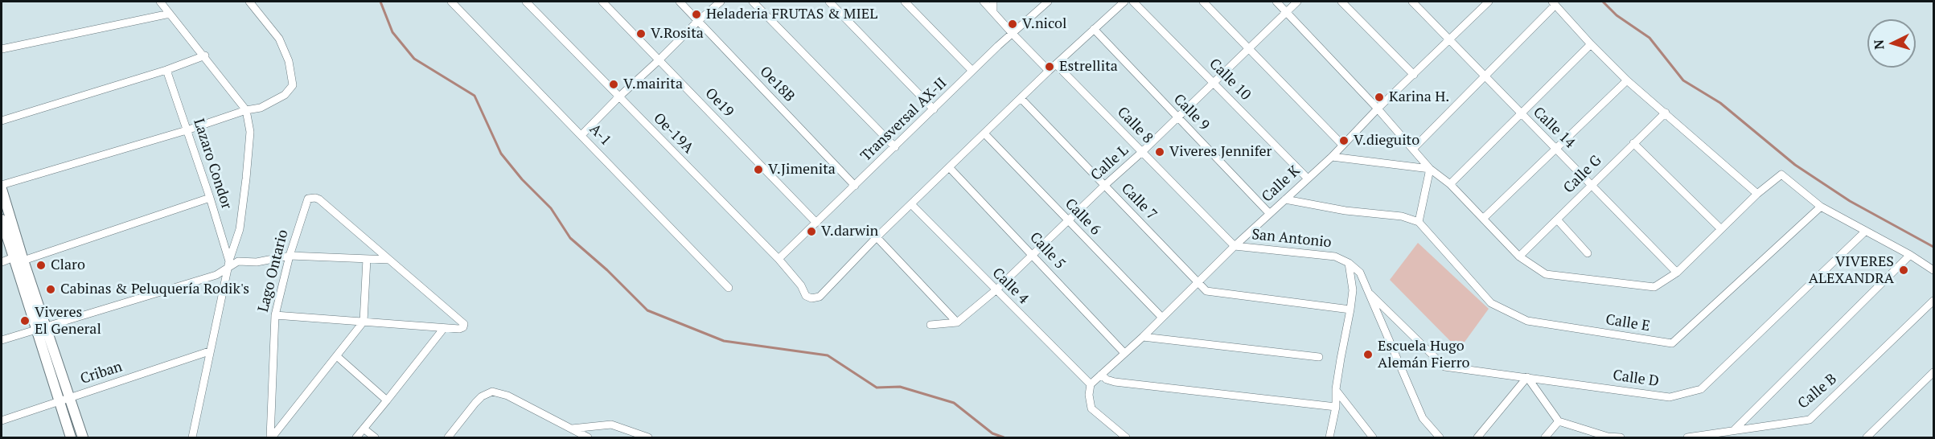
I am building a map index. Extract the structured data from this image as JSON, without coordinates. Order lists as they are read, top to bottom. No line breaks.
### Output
{"streets":{"street":["Calle 10","Oe18B","Oe19","Calle 9","Transversal AX-II","Calle 8","Calle 14","Oe-19A","A-1","Calle L","Lazaro Condor","Calle G","Calle K","Calle 7","Calle 6","San Antonio","Calle 5","Lago Ontario","Calle 4","Calle E","Criban","Calle D","Calle B"]},"crossings":[["Calle 10","Calle L"],["Calle 10","Calle K"],["Oe18B","Transversal AX-II"],["Oe19","Transversal AX-II"],["Calle 9","Calle L"],["Calle 9","Calle K"],["Transversal AX-II","Oe-19A"],["Calle 8","Calle L"],["Calle 8","Calle K"],["Calle 8","San Antonio"],["Calle 14","Calle G"],["Calle 14","Calle K"],["Calle L","Calle 7"],["Calle L","Calle 6"],["Calle L","Calle 5"],["Calle L","Calle 4"],["Calle K","Calle 7"],["Calle K","Calle 6"],["Calle K","San Antonio"],["Calle K","Calle 5"],["Calle K","Calle 4"],["San Antonio","Calle D"]],"places":["Heladeria FRUTAS & MIEL","V.nicol","V.Rosita","Estrellita","V.mairita","Karina H.","V.dieguito","Viveres Jennifer","V.Jimenita","V.darwin","Claro","VIVERES ALEXANDRA","Cabinas & Peluquería Rodik's","Viveres El General","Escuela Hugo Alemán Fierro"],"north":"left"}
